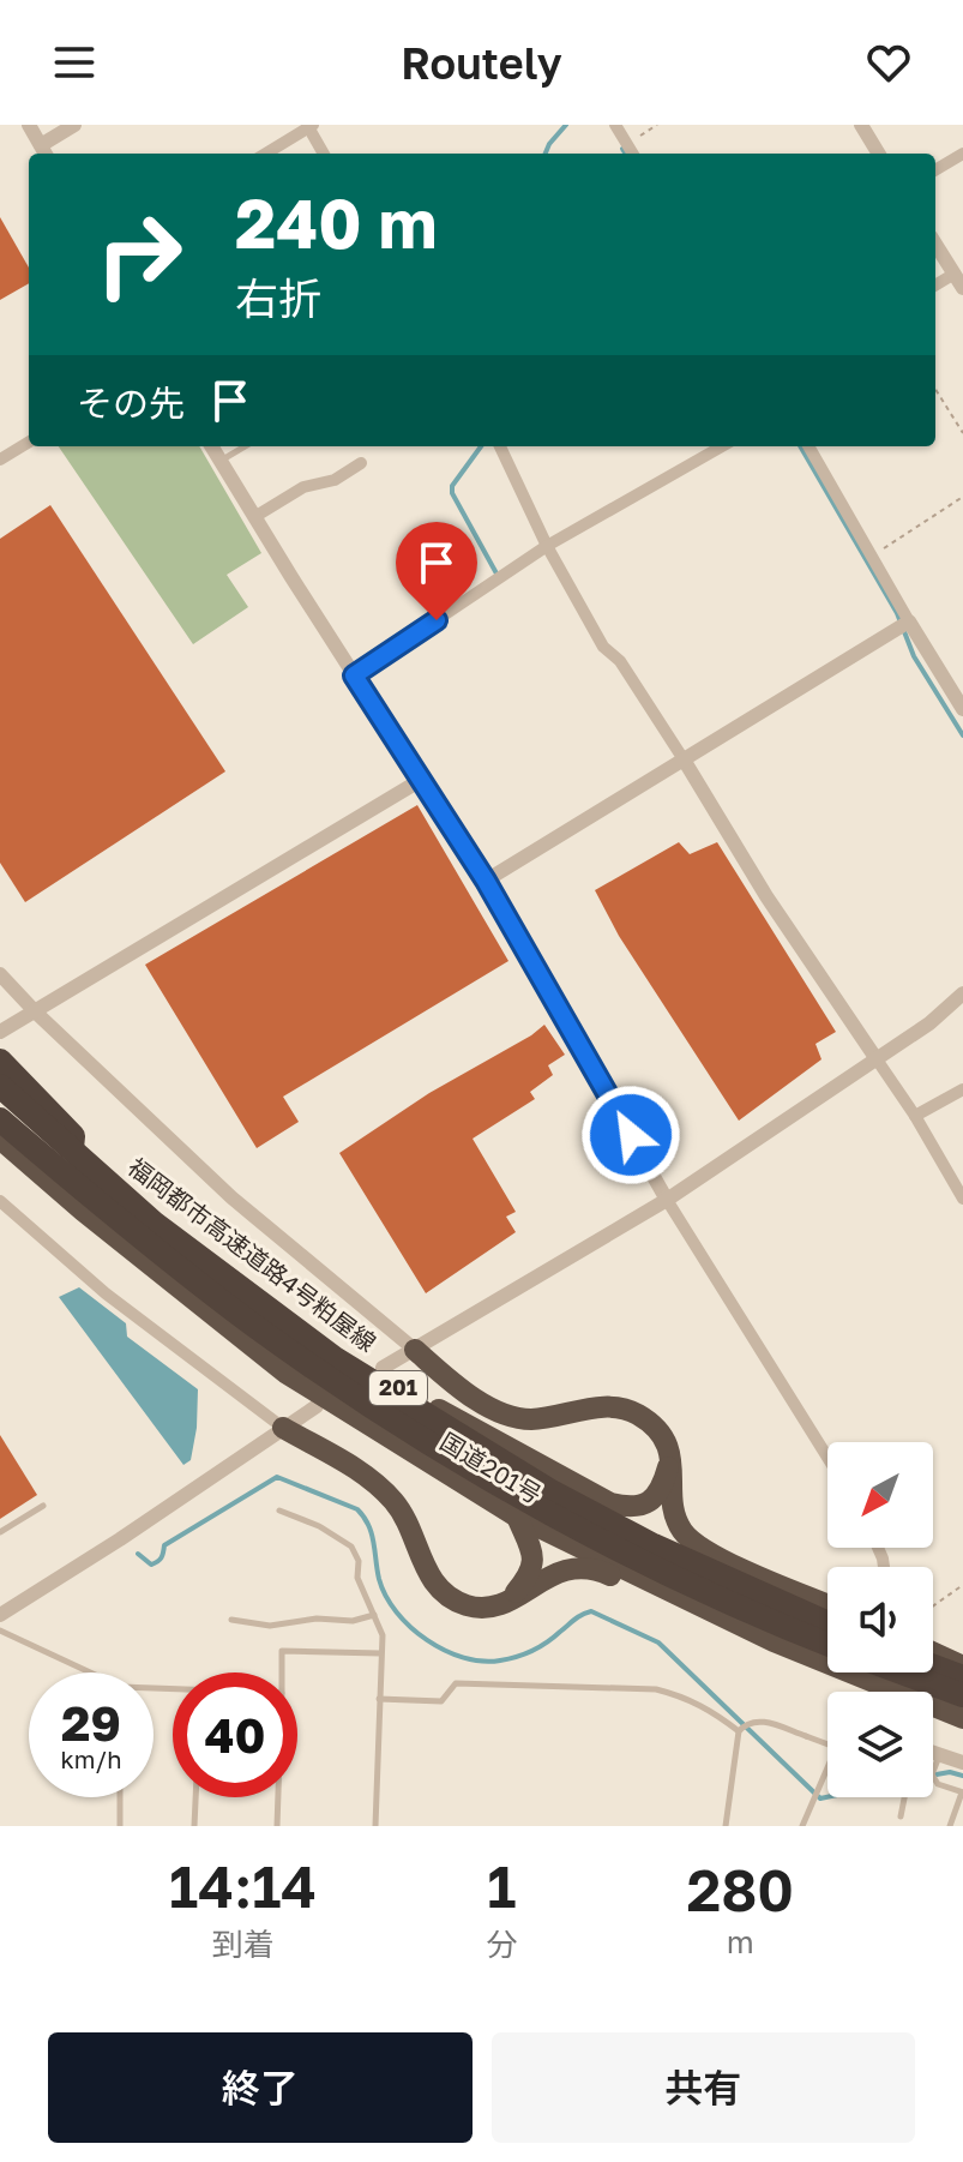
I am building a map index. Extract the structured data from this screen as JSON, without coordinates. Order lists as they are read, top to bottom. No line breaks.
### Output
{"streets":{"highway":["福岡都市高速道路4号粕屋線","201","国道201号"]},"crossings":[["福岡都市高速道路4号粕屋線","国道201号"]],"north":"bottom left","page":{"header":"Routely","turn":["240 m","右折"],"then":"その先","speed":"29 km/h","limit":"40","eta":["14:14","到着","1","分","280","m"],"buttons":["終了","共有"]}}
